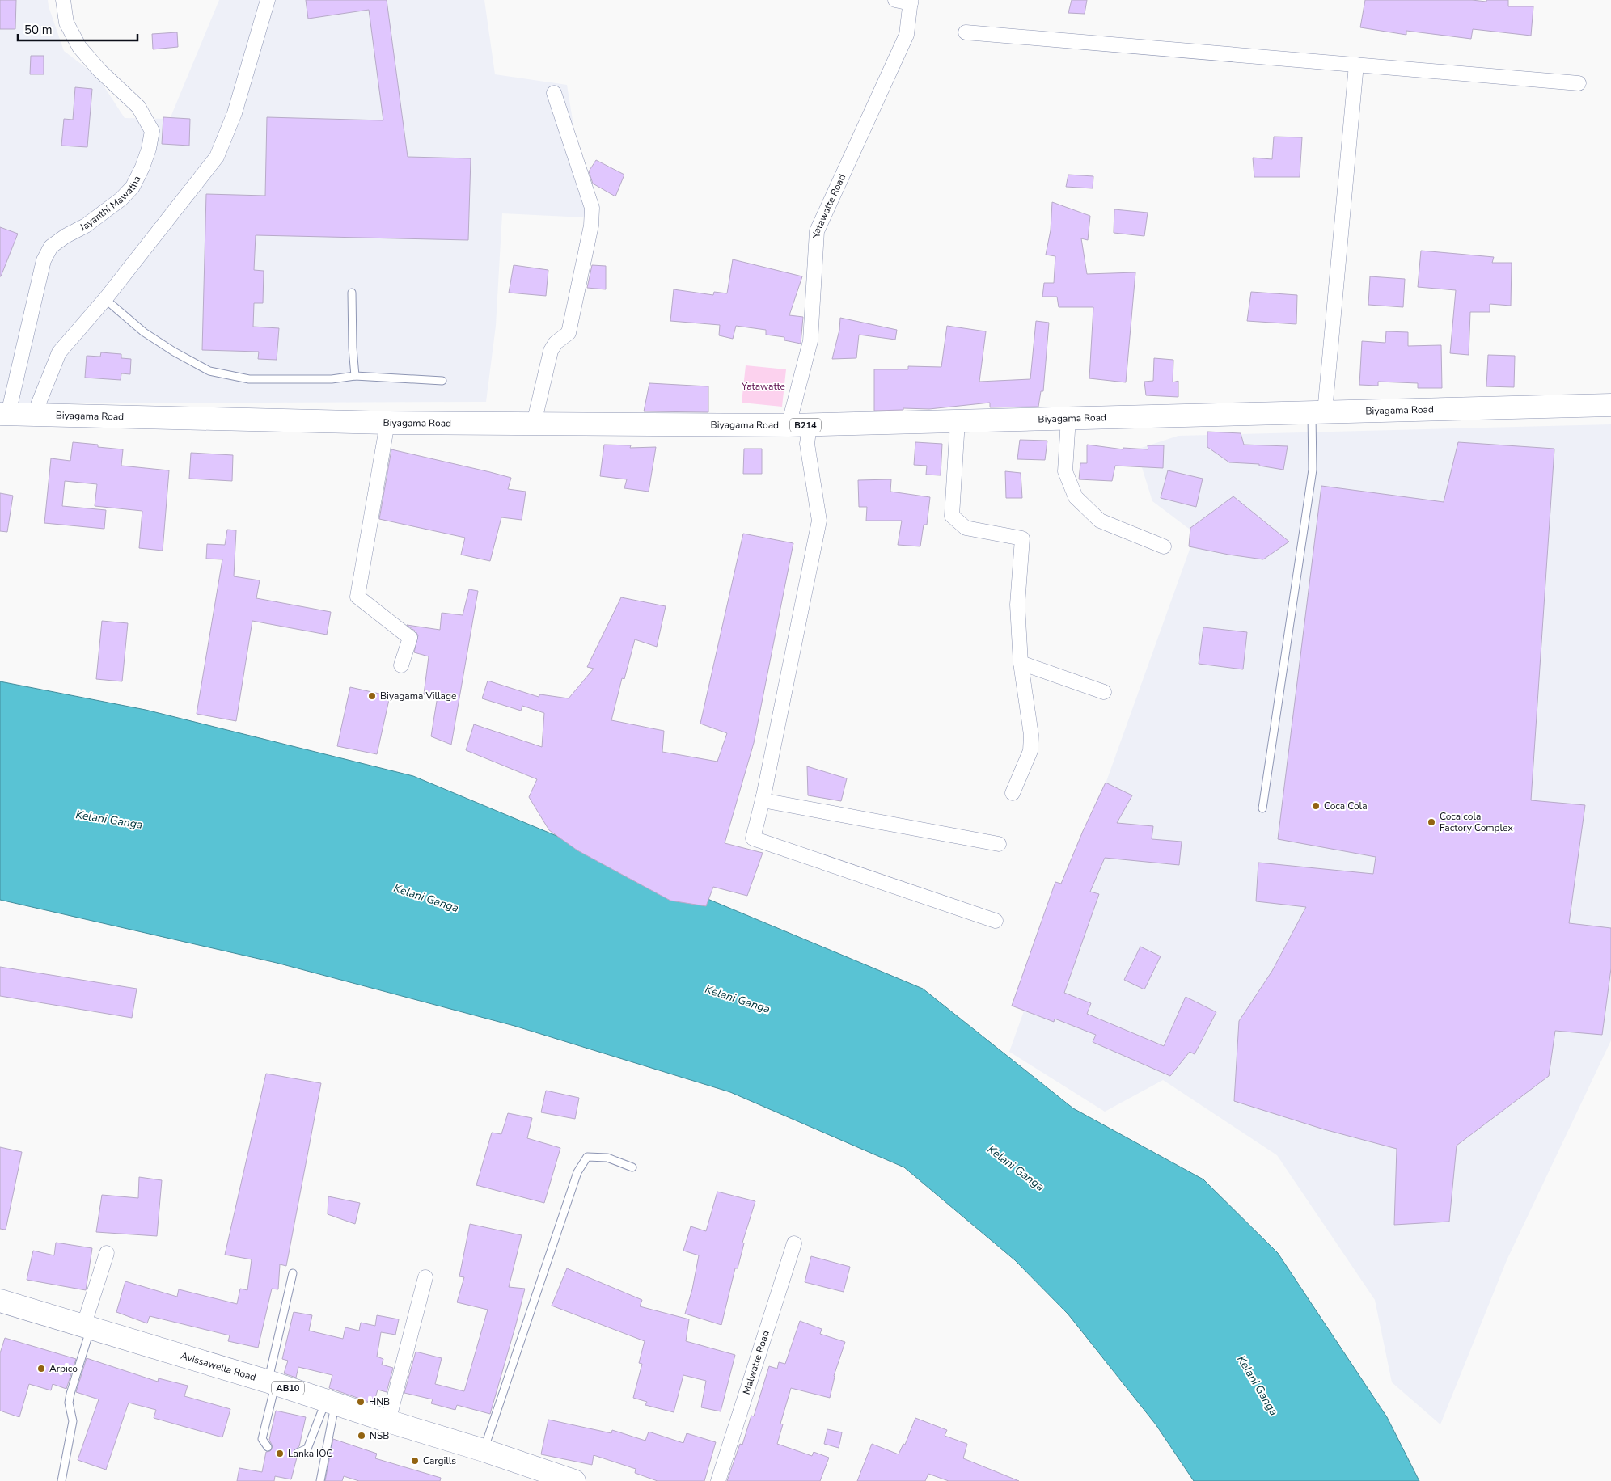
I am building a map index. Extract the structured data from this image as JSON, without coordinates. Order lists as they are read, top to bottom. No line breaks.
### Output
{"streets":{"main road":["Biyagama Road","B214","Avissawella Road","AB10"],"street":["Jayanthi Mawatha","Yatawatte Road","Malwatte Road"]},"crossings":[["Jayanthi Mawatha","Biyagama Road"],["Yatawatte Road","Biyagama Road"]],"water":["Kelani Ganga"],"parks":["Yatawatte"],"places":["Biyagama Village","Coca Cola","Coca cola Factory Complex","Arpico","HNB","NSB","Lanka IOC","Cargills"],"scale_bar":"50 m"}
